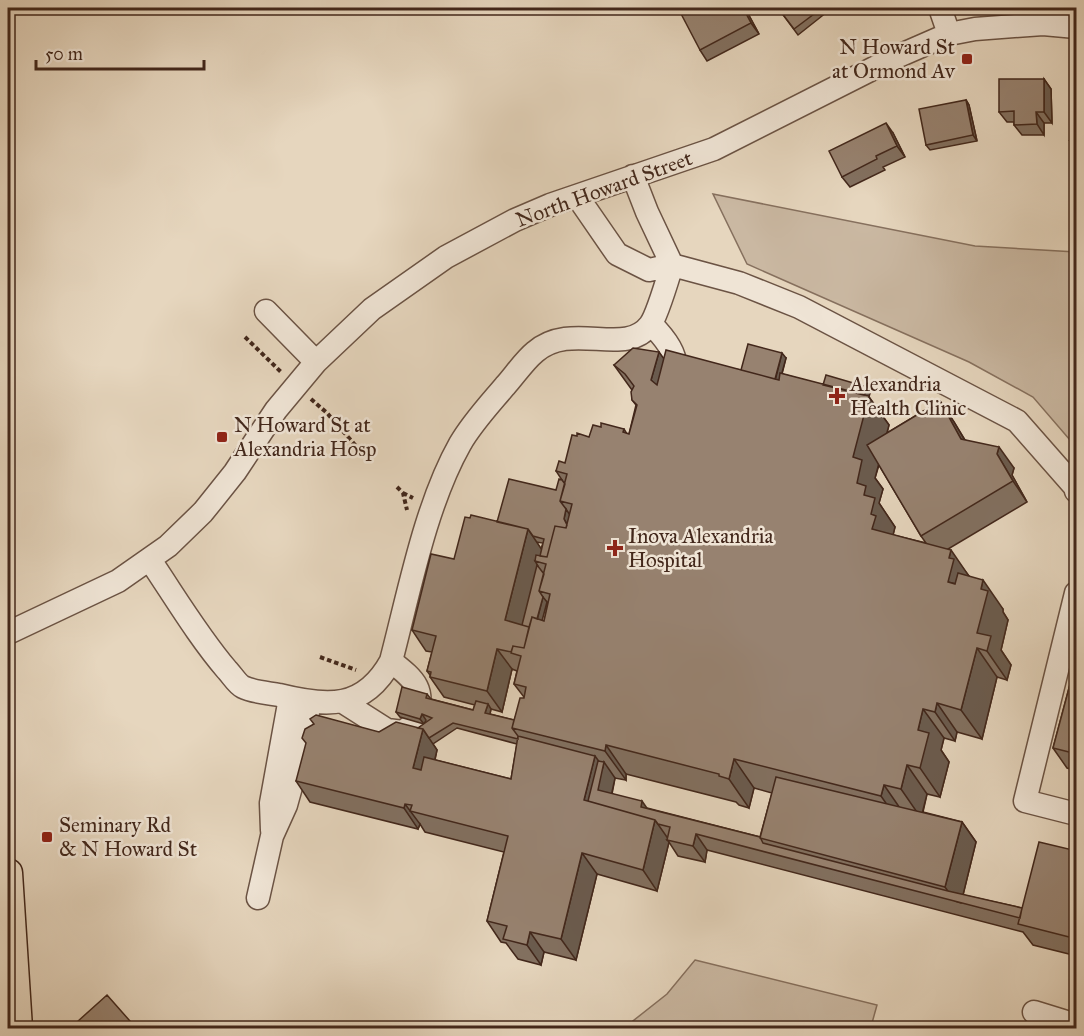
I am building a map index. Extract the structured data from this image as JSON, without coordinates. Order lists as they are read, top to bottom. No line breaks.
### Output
{"streets":{"street":["North Howard Street"]},"places":{"transit":["N Howard St at Ormond Av","N Howard St at Alexandria Hosp","Seminary Rd & N Howard St"],"health":["Alexandria Health Clinic","Inova Alexandria Hospital"]},"scale_bar":"50 m"}
